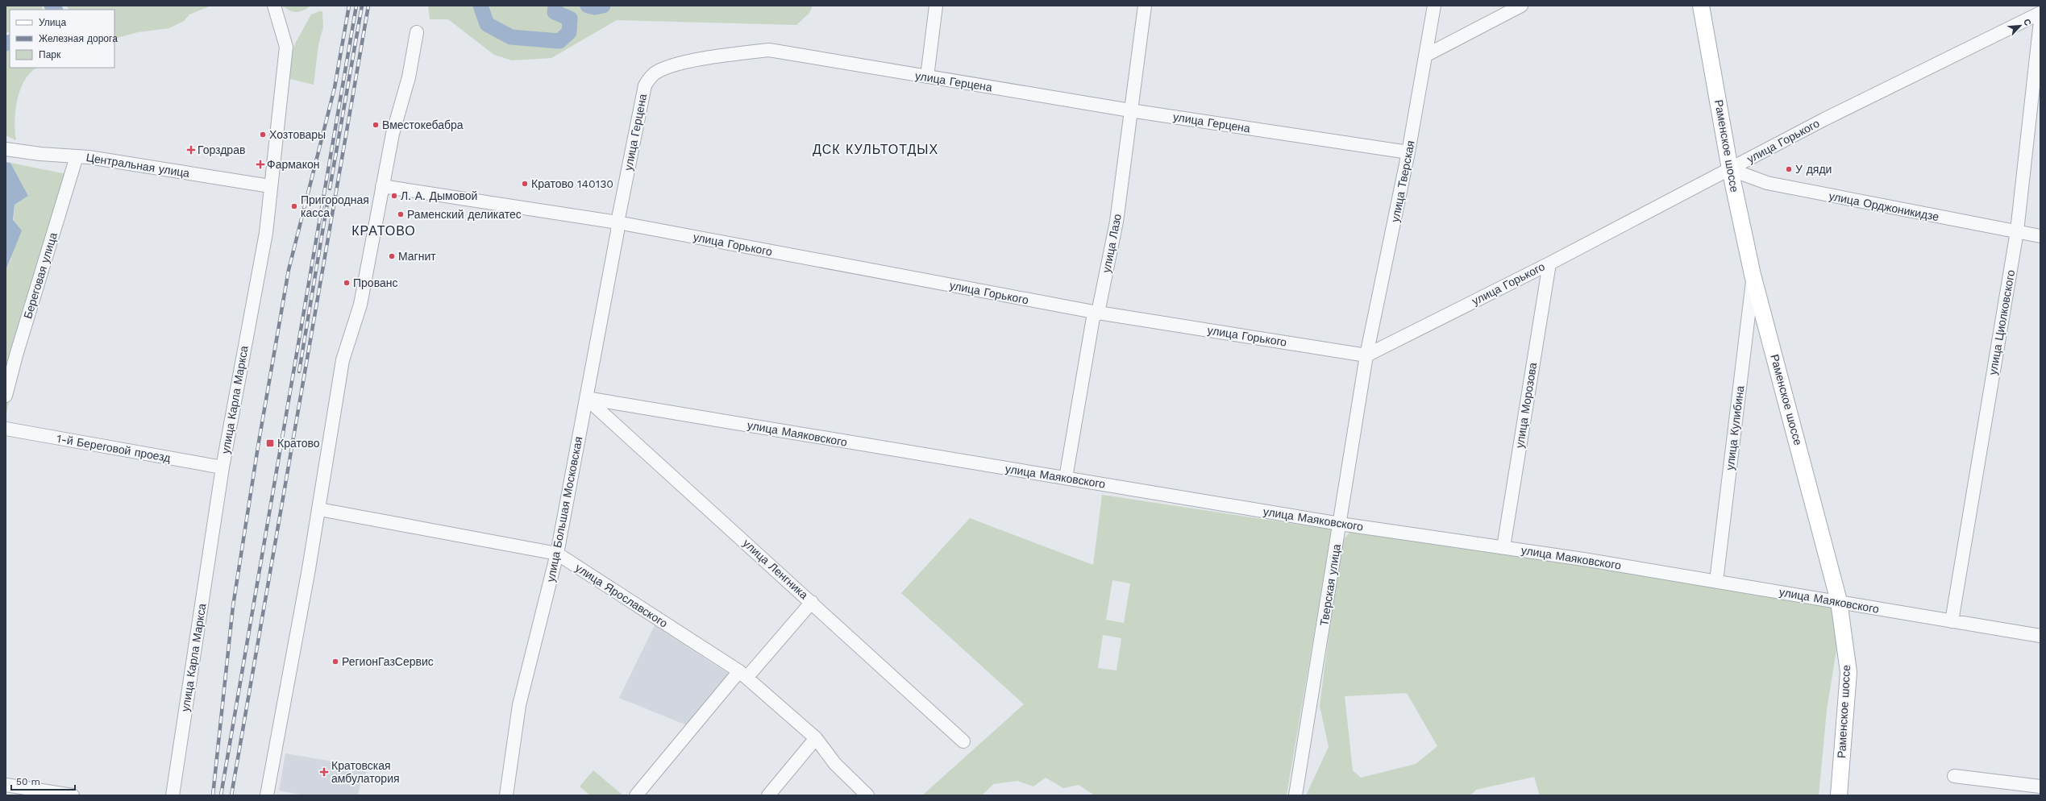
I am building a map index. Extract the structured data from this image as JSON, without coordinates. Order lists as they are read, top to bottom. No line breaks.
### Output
{"streets":{"main road":["Раменское шоссе"],"street":["улица Герцена","улица Горького","Центральная улица","улица Тверская","улица Орджоникидзе","улица Лазо","Береговая улица","улица Циолковского","улица Карла Маркса","улица Морозова","улица Кулибина","улица Маяковского","1-й Береговой проезд","улица Большая Московская","улица Ленгника","Тверская улица","улица Ярославского"]},"crossings":[["улица Герцена","улица Горького"],["улица Герцена","улица Тверская"],["улица Герцена","улица Лазо"],["улица Герцена","улица Большая Московская"],["улица Горького","Раменское шоссе"],["улица Горького","улица Тверская"],["улица Горького","улица Орджоникидзе"],["улица Горького","улица Лазо"],["улица Горького","улица Морозова"],["улица Горького","улица Большая Московская"],["улица Горького","Тверская улица"],["Раменское шоссе","улица Орджоникидзе"],["Раменское шоссе","улица Кулибина"],["Раменское шоссе","улица Маяковского"],["Центральная улица","Береговая улица"],["Центральная улица","улица Карла Маркса"],["улица Тверская","Тверская улица"],["улица Орджоникидзе","улица Циолковского"],["улица Лазо","улица Маяковского"],["улица Циолковского","улица Маяковского"],["улица Карла Маркса","1-й Береговой проезд"],["улица Морозова","улица Маяковского"],["улица Кулибина","улица Маяковского"],["улица Маяковского","улица Большая Московская"],["улица Маяковского","улица Ленгника"],["улица Маяковского","Тверская улица"],["улица Большая Московская","улица Ленгника"],["улица Большая Московская","улица Ярославского"]],"districts":["ДСК КУЛЬТОТДЫХ","КРАТОВО"],"places":{"other":["Вместокебабра","Хозтовары","У дяди","Кратово 140130","Л. А. Дымовой","Пригородная касса","Раменский деликатес","Магнит","Прованс","РегионГазСервис"],"health":["Горздрав","Фармакон","Кратовская амбулатория"],"transit":["Кратово"]},"legend":["Улица","Железная дорога","Парк"],"scale_bar":"50 m","north":"top right"}
